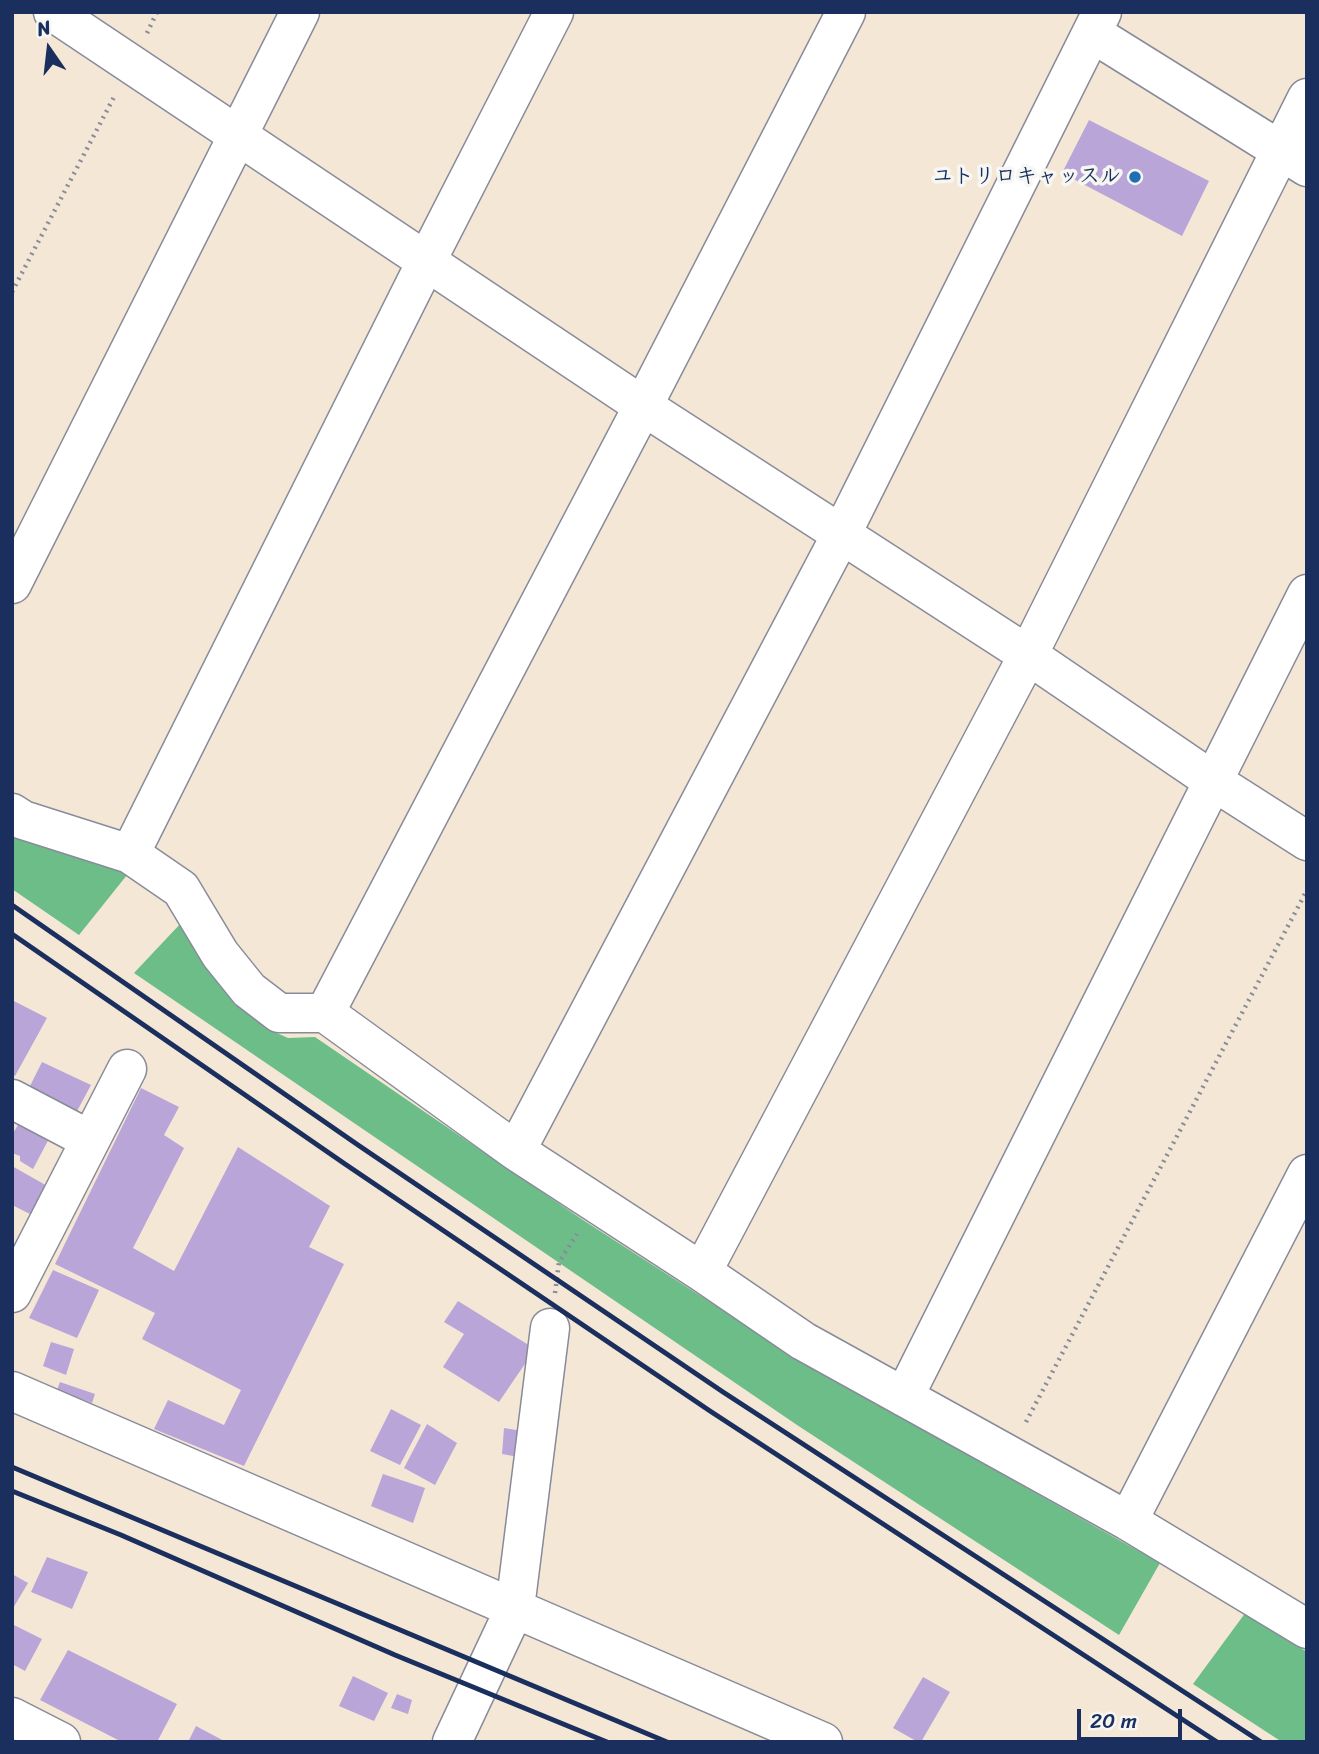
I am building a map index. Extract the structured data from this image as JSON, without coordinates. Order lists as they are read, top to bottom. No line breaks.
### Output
{"places":["ユトリロキャッスル"],"scale_bar":"20 m","north":"top"}
